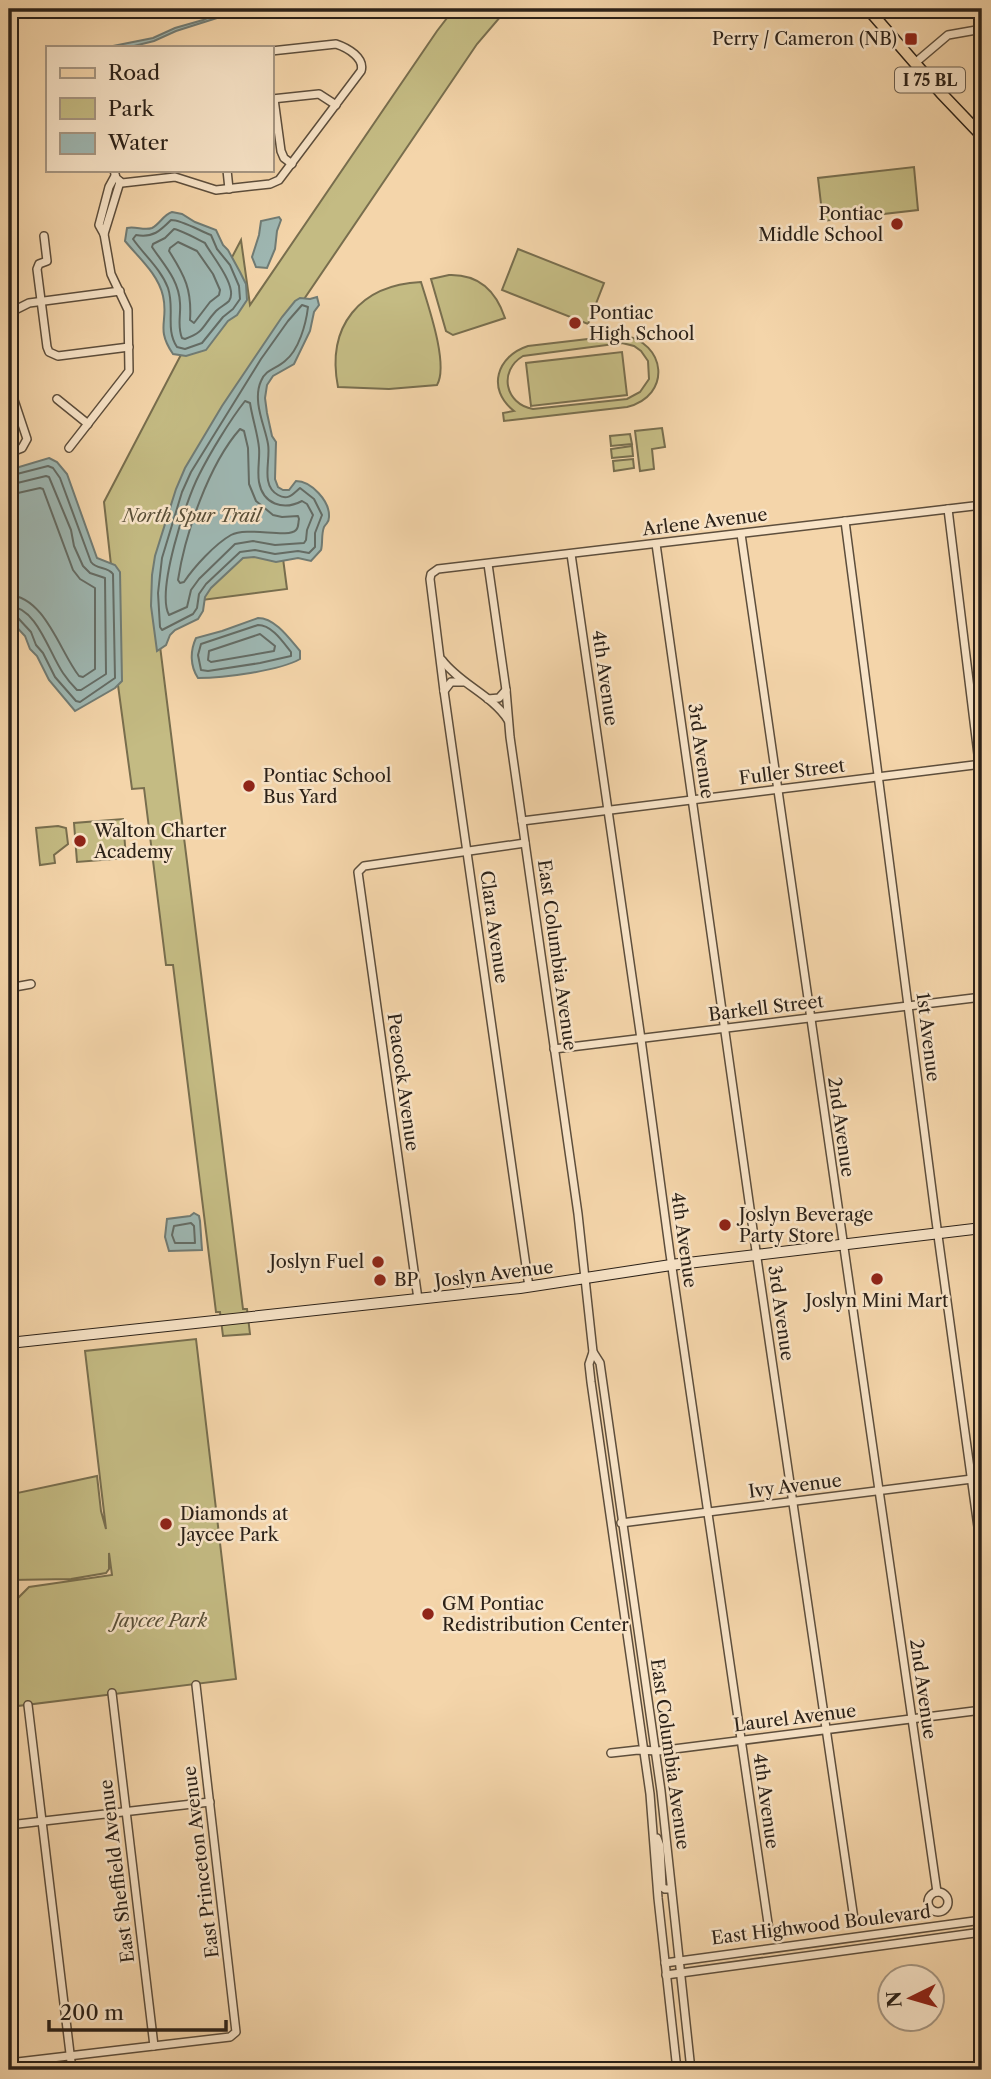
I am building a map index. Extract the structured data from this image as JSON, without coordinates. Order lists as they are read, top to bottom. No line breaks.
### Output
{"streets":{"main road":["I 75 BL","Joslyn Avenue"],"street":["Arlene Avenue","4th Avenue","3rd Avenue","Fuller Street","Clara Avenue","East Columbia Avenue","Barkell Street","1st Avenue","Peacock Avenue","2nd Avenue","Ivy Avenue","Laurel Avenue","East Princeton Avenue","East Sheffield Avenue","East Highwood Boulevard"]},"crossings":[["Arlene Avenue","4th Avenue"],["Arlene Avenue","3rd Avenue"],["Arlene Avenue","Clara Avenue"],["Arlene Avenue","East Columbia Avenue"],["Arlene Avenue","1st Avenue"],["Arlene Avenue","2nd Avenue"],["4th Avenue","Fuller Street"],["4th Avenue","Barkell Street"],["4th Avenue","Joslyn Avenue"],["4th Avenue","Ivy Avenue"],["4th Avenue","Laurel Avenue"],["3rd Avenue","Fuller Street"],["3rd Avenue","Barkell Street"],["3rd Avenue","Joslyn Avenue"],["3rd Avenue","Ivy Avenue"],["3rd Avenue","Laurel Avenue"],["Fuller Street","East Columbia Avenue"],["Fuller Street","1st Avenue"],["Fuller Street","2nd Avenue"],["Clara Avenue","Peacock Avenue"],["Clara Avenue","Joslyn Avenue"],["East Columbia Avenue","Barkell Street"],["East Columbia Avenue","Joslyn Avenue"],["East Columbia Avenue","Ivy Avenue"],["East Columbia Avenue","Laurel Avenue"],["East Columbia Avenue","East Highwood Boulevard"],["Barkell Street","1st Avenue"],["Barkell Street","2nd Avenue"],["1st Avenue","Joslyn Avenue"],["1st Avenue","Ivy Avenue"],["Peacock Avenue","Joslyn Avenue"],["2nd Avenue","Joslyn Avenue"],["2nd Avenue","Ivy Avenue"],["2nd Avenue","Laurel Avenue"],["East Princeton Avenue","East Sheffield Avenue"]],"parks":["North Spur Trail","Jaycee Park"],"places":{"transit":["Perry / Cameron (NB)"],"other":["Pontiac Middle School","Pontiac High School","Pontiac School Bus Yard","Walton Charter Academy","Joslyn Beverage Party Store","Joslyn Fuel","Joslyn Mini Mart","BP","Diamonds at Jaycee Park","GM Pontiac Redistribution Center"]},"legend":["Road","Park","Water"],"scale_bar":"200 m","north":"left"}
